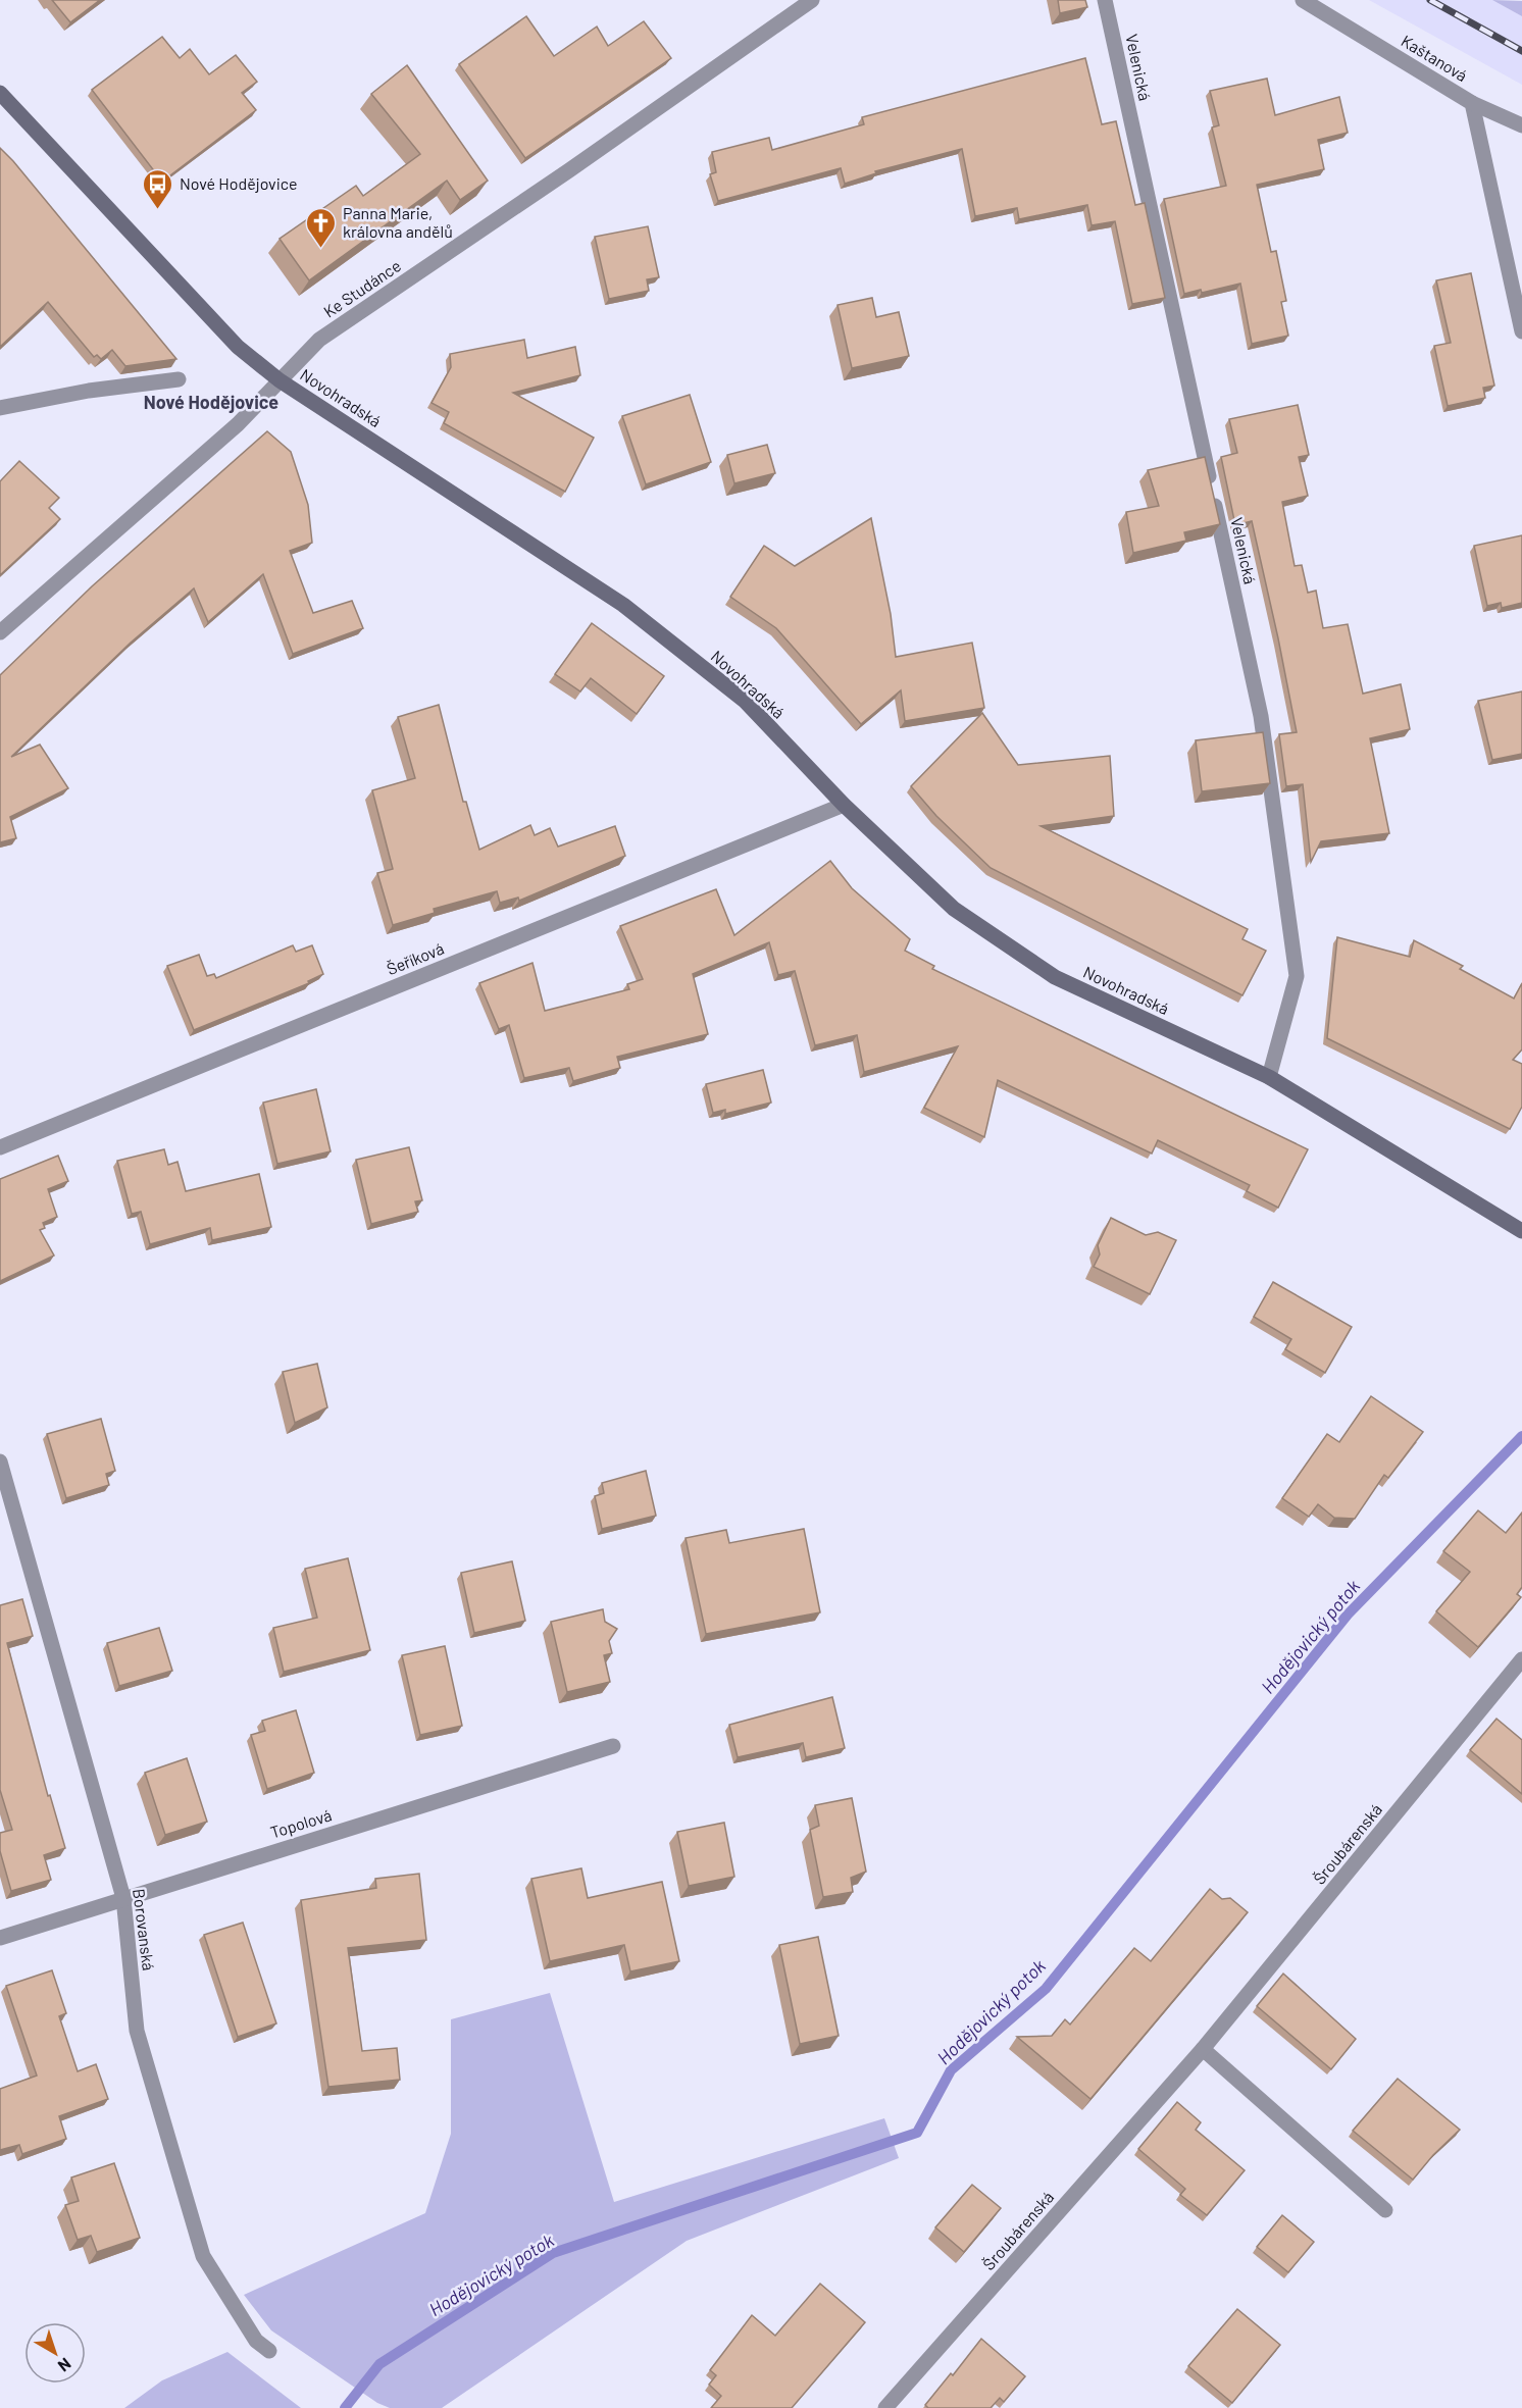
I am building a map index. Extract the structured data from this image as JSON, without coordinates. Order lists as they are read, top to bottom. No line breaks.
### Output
{"streets":{"main road":["Novohradská"],"street":["Kaštanová","Velenická","Ke Studánce","Šeříková","Topolová","Šroubárenská","Borovanská"]},"crossings":[["Velenická","Novohradská"],["Ke Studánce","Novohradská"],["Novohradská","Šeříková"],["Topolová","Borovanská"]],"districts":["Nové Hodějovice"],"water":["Hodějovický potok"],"places":{"bus stop":["Nové Hodějovice"],"church":["Panna Marie, královna andělů"]},"north":"bottom right"}
